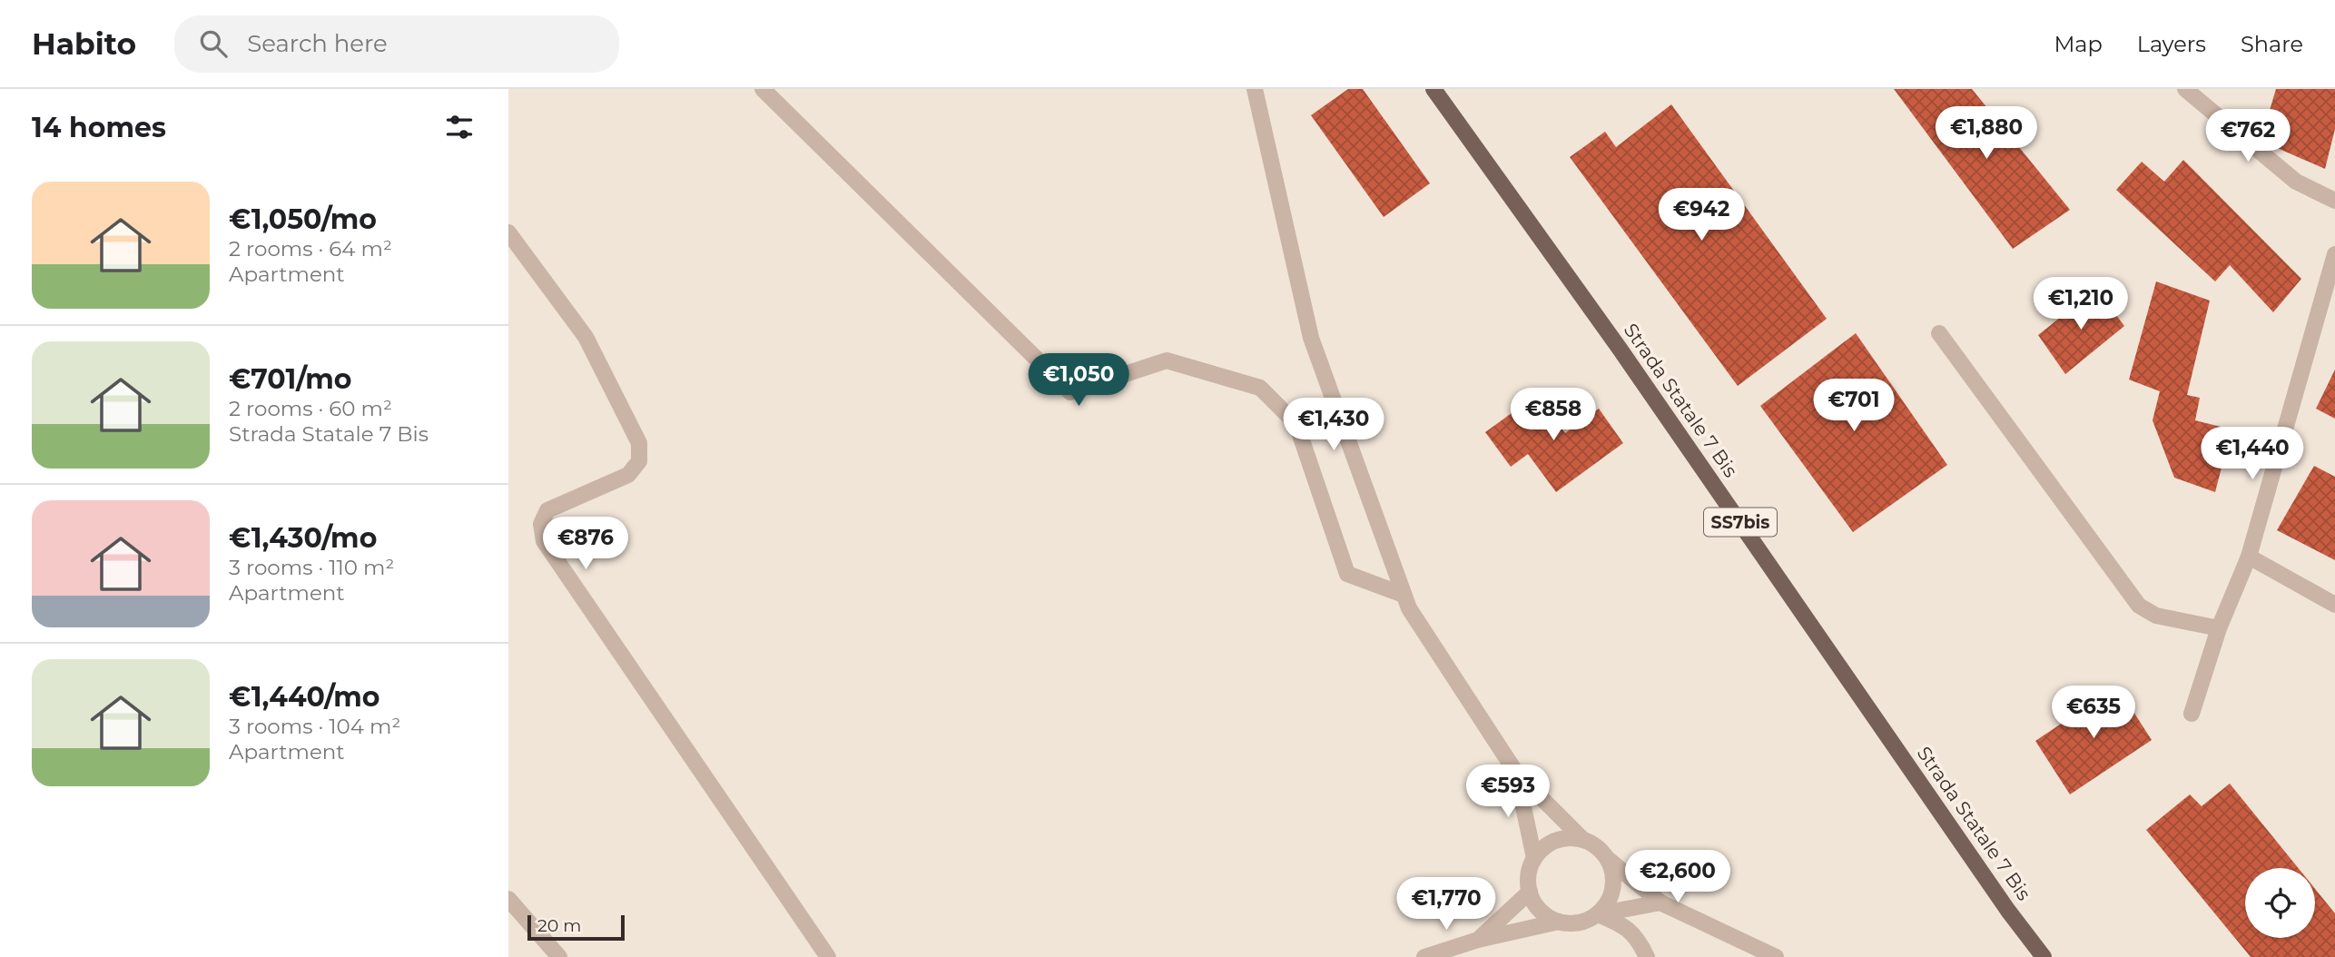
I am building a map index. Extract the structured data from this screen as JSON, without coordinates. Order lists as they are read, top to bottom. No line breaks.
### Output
{"streets":{"main road":["Strada Statale 7 Bis","SS7bis"]},"scale_bar":"20 m","page":{"header":"Habito","search":"Search here","nav":["Map","Layers","Share"],"heading":"14 homes","price":["€1,880","€762","€942","€1,210","€1,050","€701","€858","€1,430","€1,440","€876","€635","€593","€2,600","€1,770"],"list":[{"name":"€1,050/mo","note":"2 rooms · 64 m² · Apartment"},{"name":"€701/mo","note":"2 rooms · 60 m² · Strada Statale 7 Bis"},{"name":"€1,430/mo","note":"3 rooms · 110 m² · Apartment"},{"name":"€1,440/mo","note":"3 rooms · 104 m² · Apartment"}],"scale":"20 m"}}
